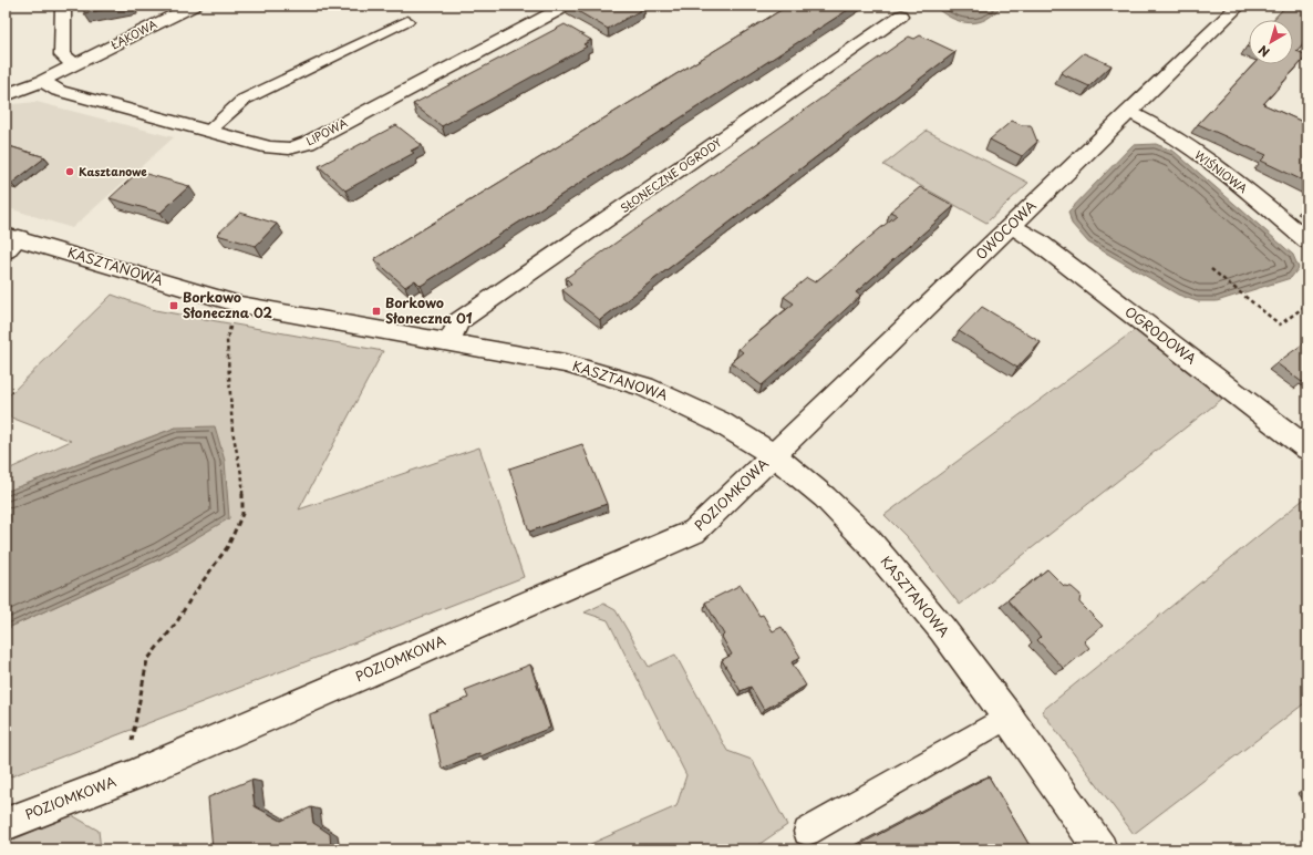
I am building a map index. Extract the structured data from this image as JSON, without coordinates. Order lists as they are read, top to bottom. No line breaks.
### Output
{"streets":{"street":["ŁĄKOWA","LIPOWA","WIŚNIOWA","SŁONECZNE OGRODY","OWOCOWA","KASZTANOWA","OGRODOWA","POZIOMKOWA"]},"crossings":[["ŁĄKOWA","LIPOWA"],["WIŚNIOWA","OWOCOWA"],["SŁONECZNE OGRODY","KASZTANOWA"],["OWOCOWA","KASZTANOWA"],["OWOCOWA","OGRODOWA"],["OWOCOWA","POZIOMKOWA"],["KASZTANOWA","POZIOMKOWA"]],"places":{"other":["Kasztanowe"],"transit":["Borkowo Słoneczna 02","Borkowo Słoneczna 01"]},"north":"bottom left"}
